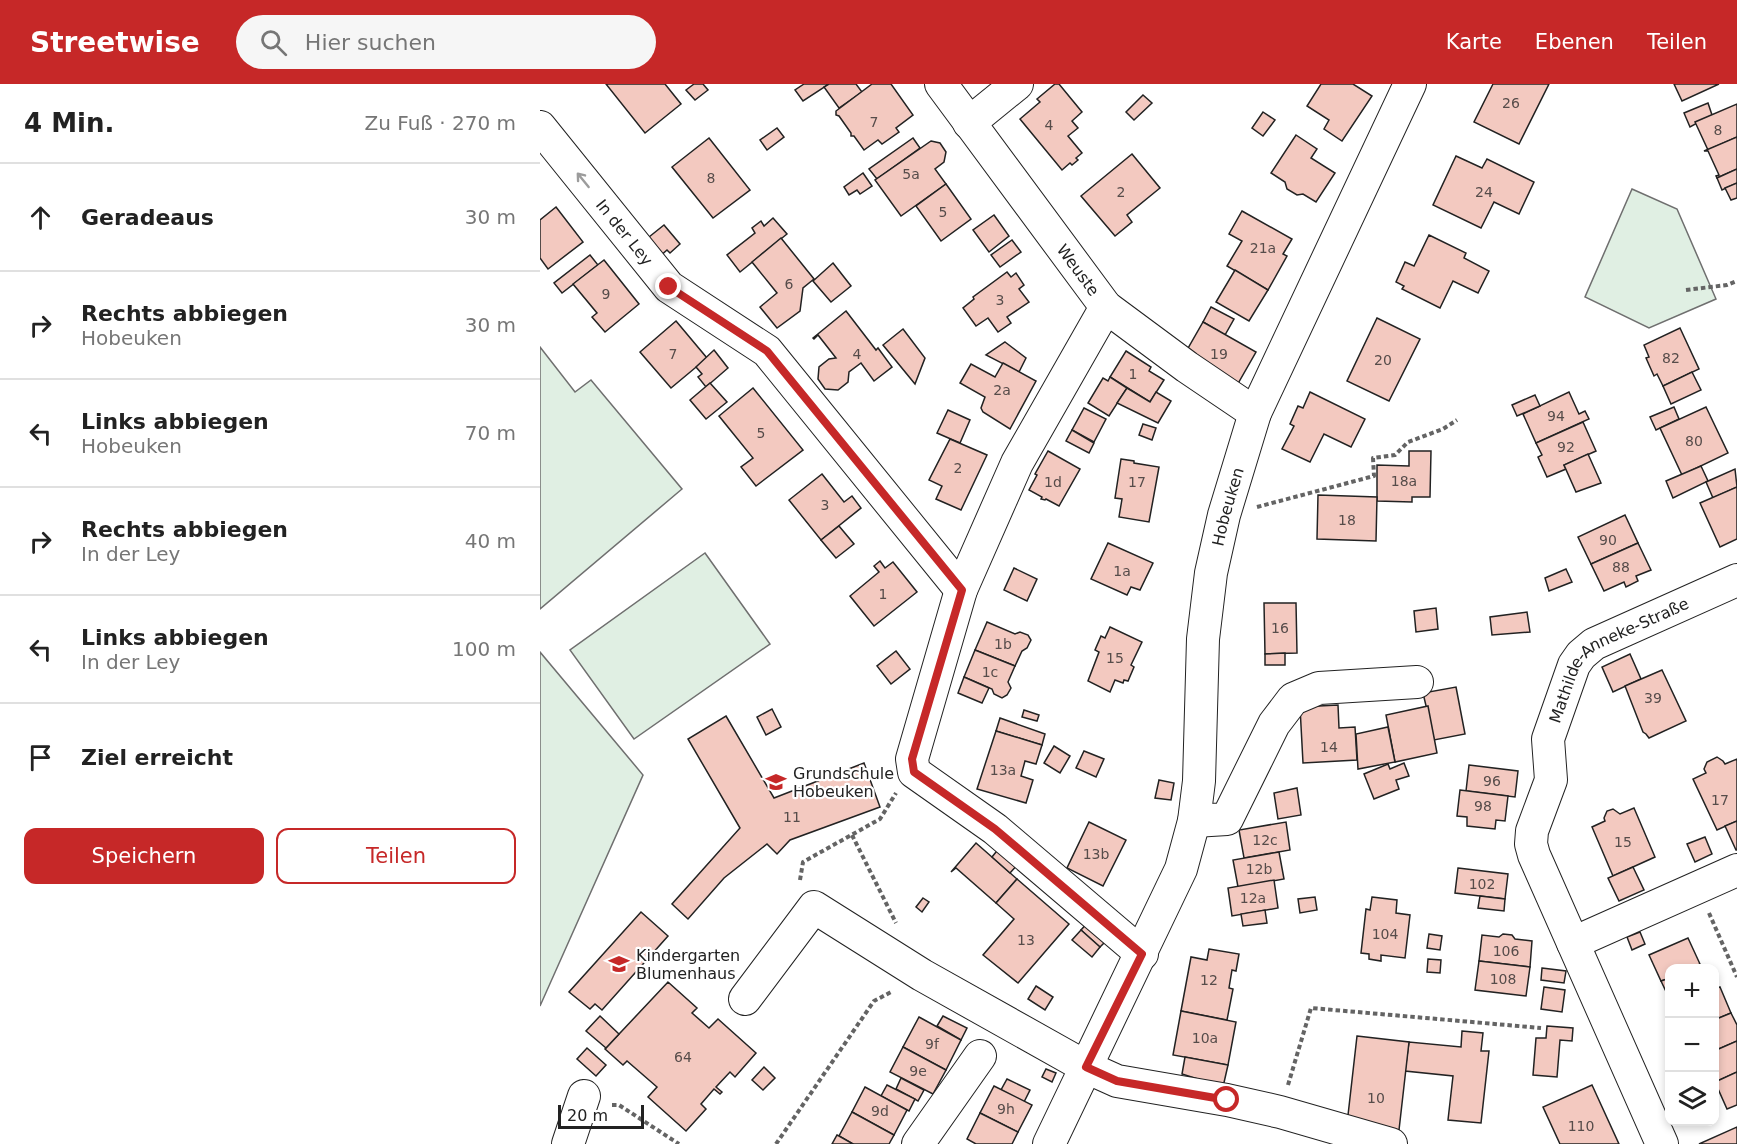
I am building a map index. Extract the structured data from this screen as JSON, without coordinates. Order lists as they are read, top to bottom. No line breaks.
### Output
{"streets":{"street":["In der Ley","Weuste","Hobeuken","Mathilde-Anneke-Straße"]},"crossings":[["Weuste","Hobeuken"]],"one_way":["In der Ley"],"places":{"school or university":["Grundschule Hobeuken","Kindergarten Blumenhaus"]},"house_numbers":["26","7","4","8","5a","8","2","24","5","21a","6","9","3","7","4","19","82","20","1","2a","94","5","80","92","2","18a","1d","17","3","18","90","88","1a","1","16","1b","15","1c","39","14","13a","96","17","98","11","12c","15","13b","12b","102","12a","104","13","106","108","12","10a","9f","64","9e","10","9h","9d","110"],"scale_bar":"20 m","page":{"header":"Streetwise","search":"Hier suchen","nav":["Karte","Ebenen","Teilen"],"heading":["4 Min.","Zu Fuß · 270 m"],"list":[["Geradeaus","30 m"],["Rechts abbiegen","Hobeuken","30 m"],["Links abbiegen","Hobeuken","70 m"],["Rechts abbiegen","In der Ley","40 m"],["Links abbiegen","In der Ley","100 m"],"Ziel erreicht"],"buttons":["Speichern","Teilen"],"map_buttons":["+","−"],"scale":"20 m"}}
